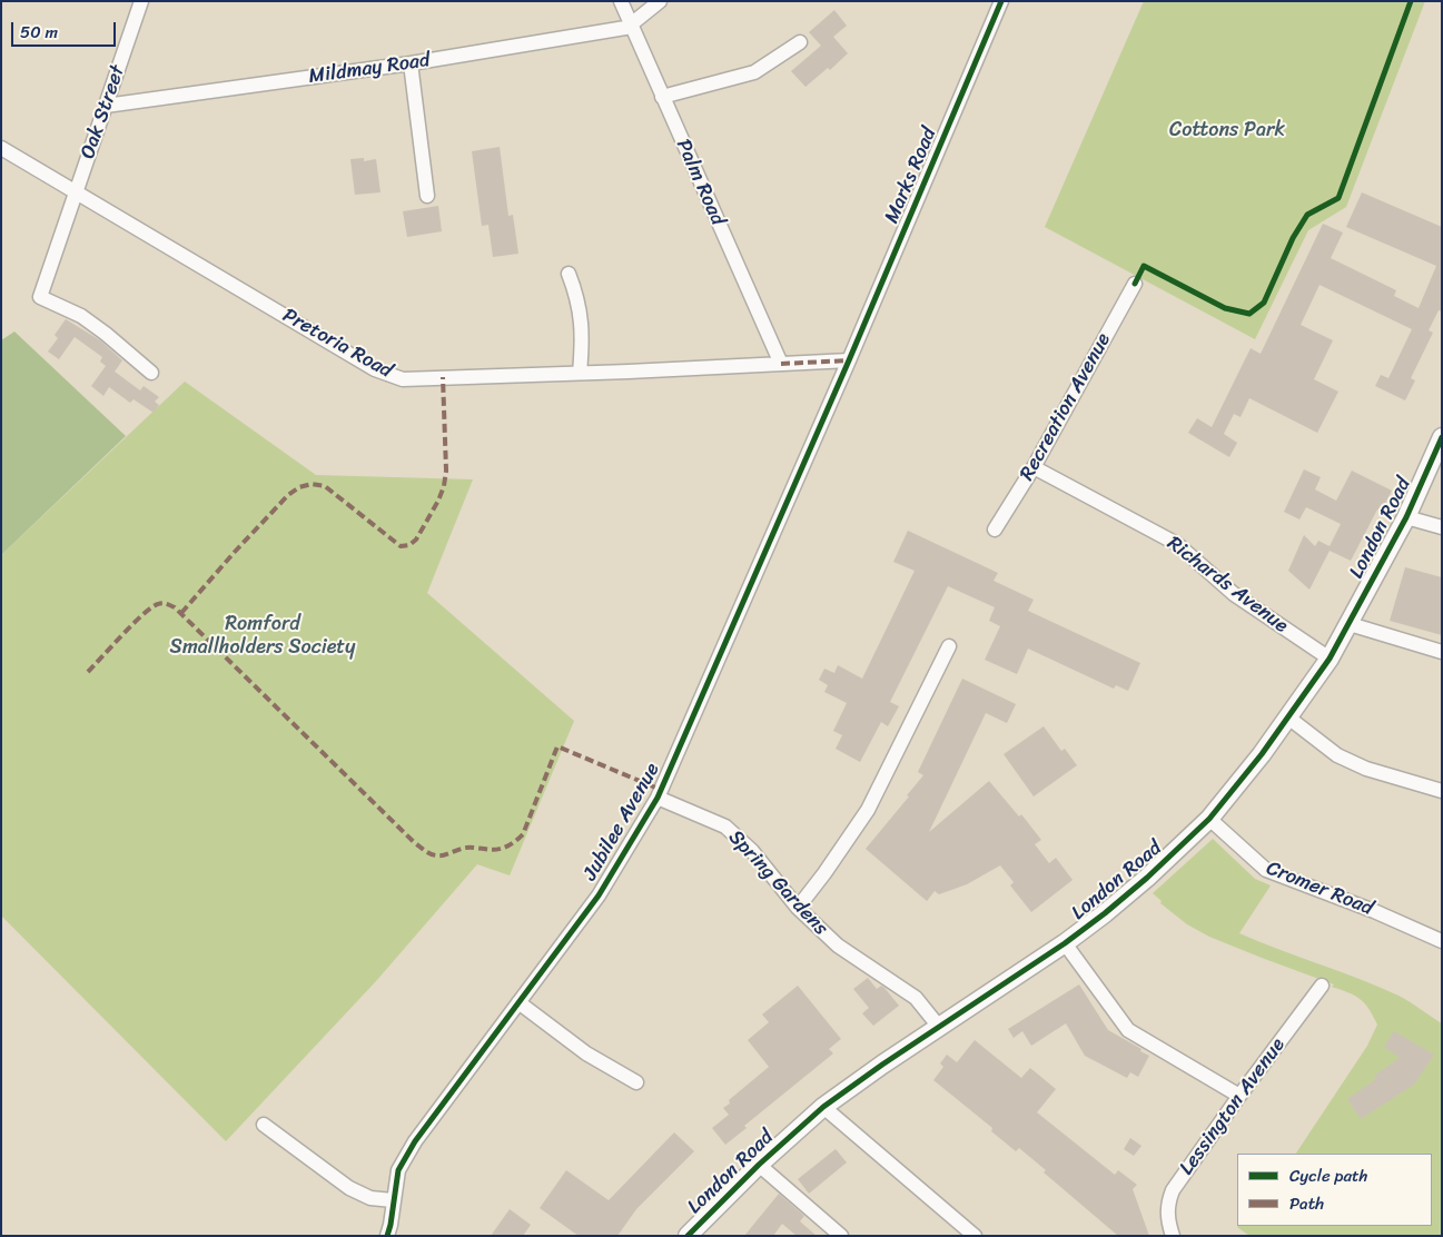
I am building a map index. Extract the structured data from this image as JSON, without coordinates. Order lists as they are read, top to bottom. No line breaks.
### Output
{"streets":{"main road":["London Road"],"street":["Mildmay Road","Oak Street","Marks Road","Palm Road","Pretoria Road","Recreation Avenue","Richards Avenue","Jubilee Avenue","Spring Gardens","Cromer Road","Lessington Avenue"]},"crossings":[["Mildmay Road","Oak Street"],["Mildmay Road","Palm Road"],["Oak Street","Pretoria Road"],["Marks Road","Pretoria Road"],["Marks Road","Jubilee Avenue"],["Palm Road","Pretoria Road"],["Pretoria Road","Jubilee Avenue"],["Recreation Avenue","Richards Avenue"],["London Road","Richards Avenue"],["London Road","Spring Gardens"],["London Road","Cromer Road"],["Jubilee Avenue","Spring Gardens"]],"parks":["Cottons Park","Romford Smallholders Society"],"legend":["Cycle path","Path"],"scale_bar":"50 m"}
